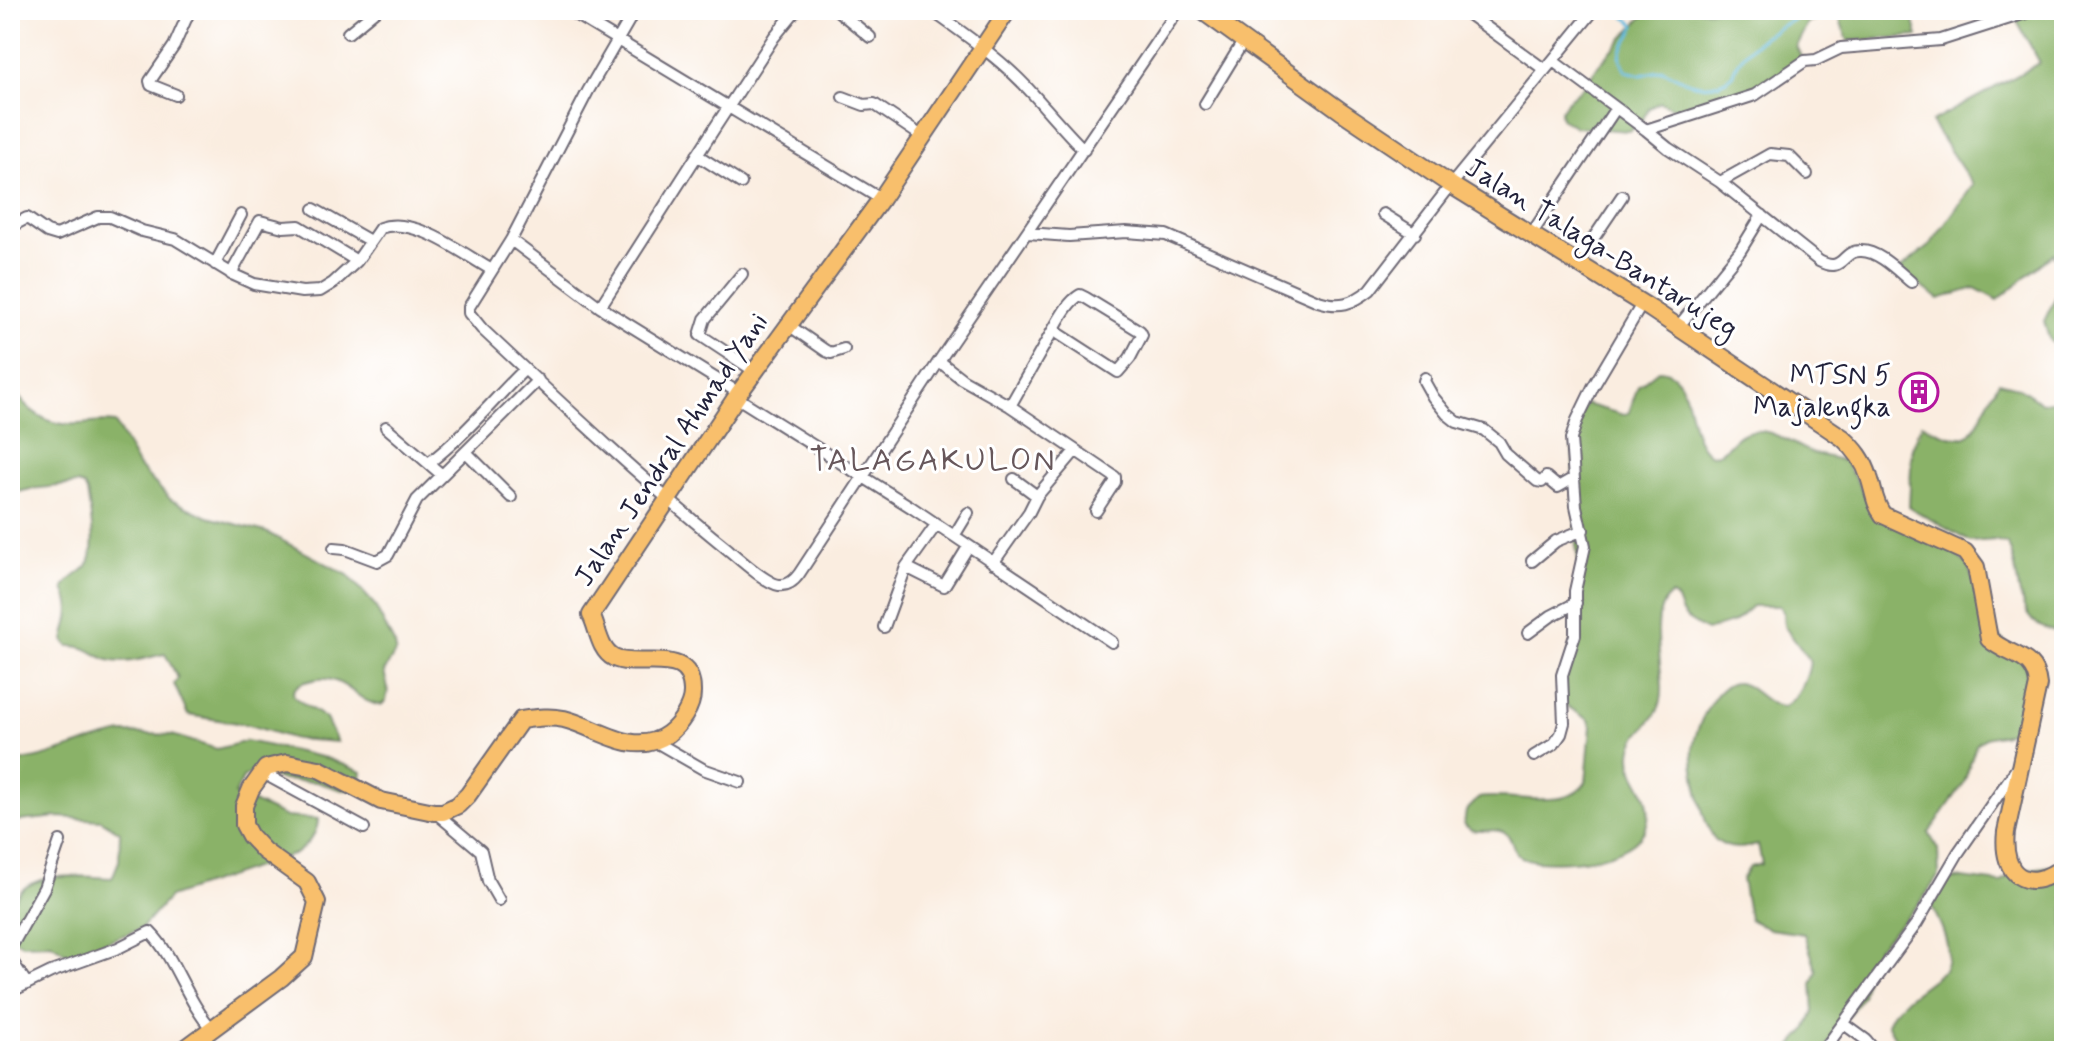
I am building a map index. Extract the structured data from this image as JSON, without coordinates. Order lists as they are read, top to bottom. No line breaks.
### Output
{"streets":{"main road":["Jalan Talaga-Bantarujeg","Jalan Jendral Ahmad Yani"]},"districts":["TALAGAKULON"],"places":{"building":["MTSN 5 Majalengka"]}}
